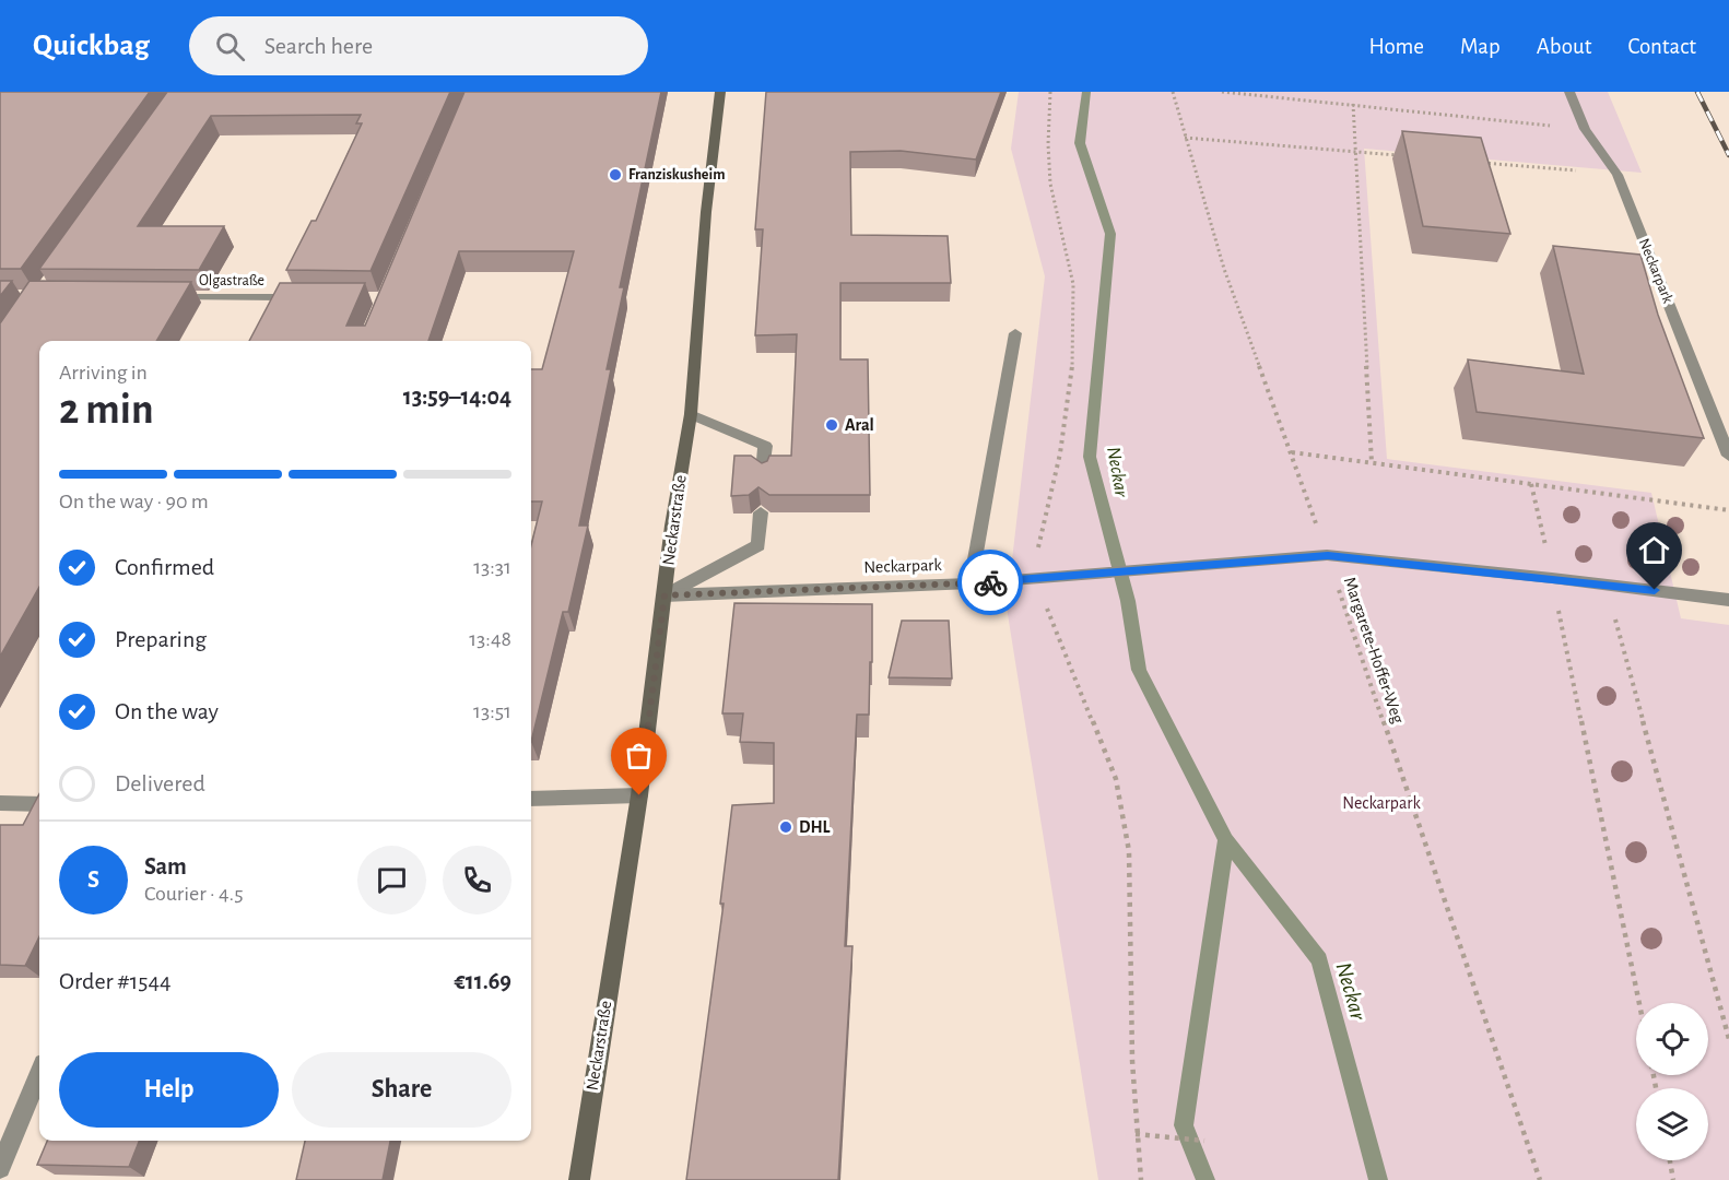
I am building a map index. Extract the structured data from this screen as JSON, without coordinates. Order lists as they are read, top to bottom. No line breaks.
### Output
{"streets":{"main road":["Neckarstraße"],"street":["Neckarpark","Olgastraße"],"path":["Margarete-Hoffer-Weg"]},"crossings":[["Neckarpark","Neckarstraße"],["Neckarpark","Margarete-Hoffer-Weg"]],"water":["Neckar"],"parks":["Neckarpark"],"places":["Franziskusheim","Aral","DHL"],"page":{"header":"Quickbag","search":"Search here","nav":["Home","Map","About","Contact"],"heading":["2 min","Arriving in","13:59–14:04"],"panel":["Sam","Courier · 4.5","Order #1544","€11.69"],"bar":"On the way · 90 m","list":[["Confirmed","13:31"],["Preparing","13:48"],["On the way","13:51"],"Delivered"],"round":"S","buttons":["Help","Share"]}}
